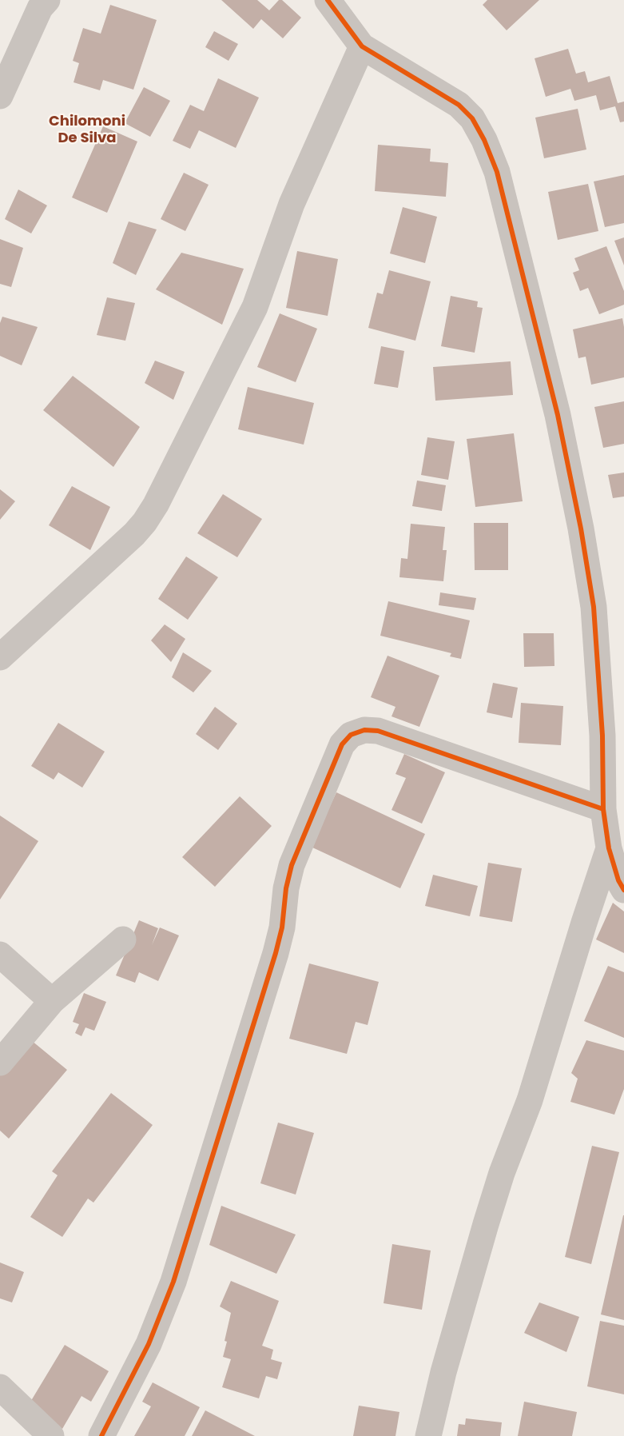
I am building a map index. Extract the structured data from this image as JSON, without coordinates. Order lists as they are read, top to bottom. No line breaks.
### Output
{"districts":["Chilomoni De Silva"]}
